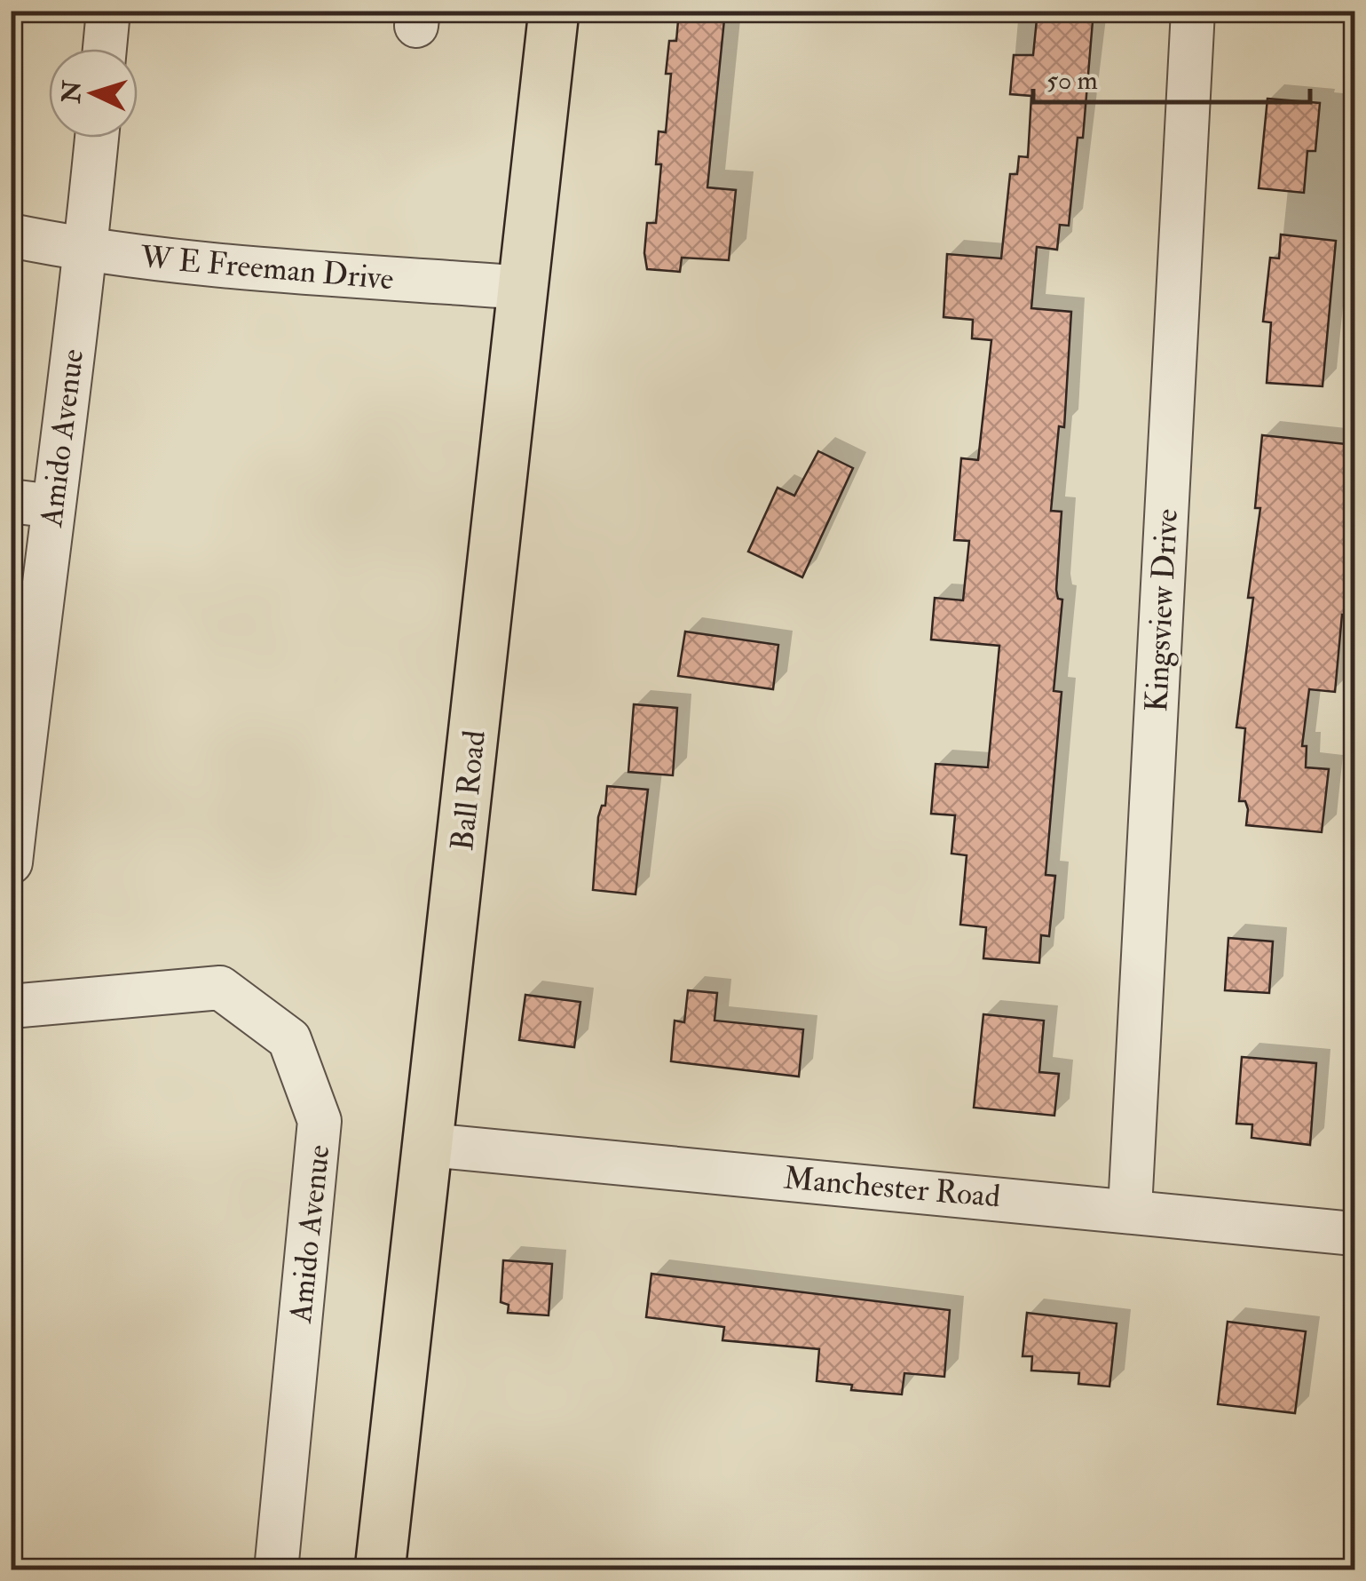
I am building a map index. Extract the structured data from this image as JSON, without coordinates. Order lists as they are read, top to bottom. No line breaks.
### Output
{"streets":{"main road":["Ball Road"],"street":["W E Freeman Drive","Amido Avenue","Kingsview Drive","Manchester Road"]},"crossings":[["W E Freeman Drive","Amido Avenue"],["W E Freeman Drive","Ball Road"],["Kingsview Drive","Manchester Road"],["Ball Road","Manchester Road"]],"scale_bar":"50 m","north":"left"}
